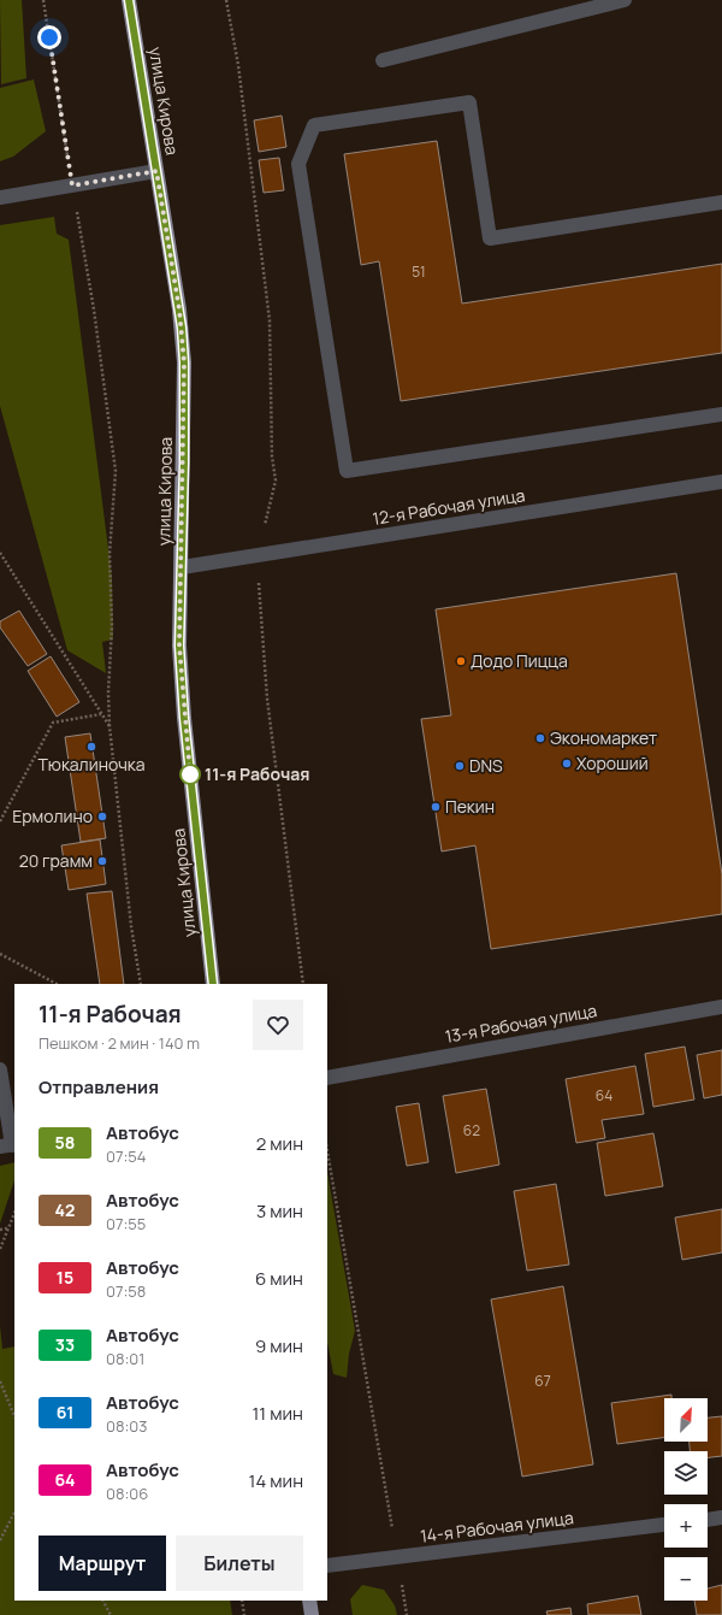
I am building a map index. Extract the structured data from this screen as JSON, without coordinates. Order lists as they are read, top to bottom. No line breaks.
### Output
{"streets":{"main road":["улица Кирова"],"street":["12-я Рабочая улица","13-я Рабочая улица","14-я Рабочая улица"]},"crossings":[["улица Кирова","12-я Рабочая улица"]],"places":["Додо Пицца","Экономаркет","Тюкалиночка","Хороший","DNS","11-я Рабочая","Пекин","Ермолино","20 грамм"],"lines":["bus line 58"],"house_numbers":["51","64","62","67"],"north":"top right","page":{"heading":[["11-я Рабочая","Пешком · 2 мин · 140 m"],"Отправления"],"list":[{"mark":"58","name":"Автобус","note":"07:54","value":"2 мин"},{"mark":"42","name":"Автобус","note":"07:55","value":"3 мин"},{"mark":"15","name":"Автобус","note":"07:58","value":"6 мин"},{"mark":"33","name":"Автобус","note":"08:01","value":"9 мин"},{"mark":"61","name":"Автобус","note":"08:03","value":"11 мин"},{"mark":"64","name":"Автобус","note":"08:06","value":"14 мин"}],"map_buttons":["+","−"],"buttons":["Маршрут","Билеты"]}}
